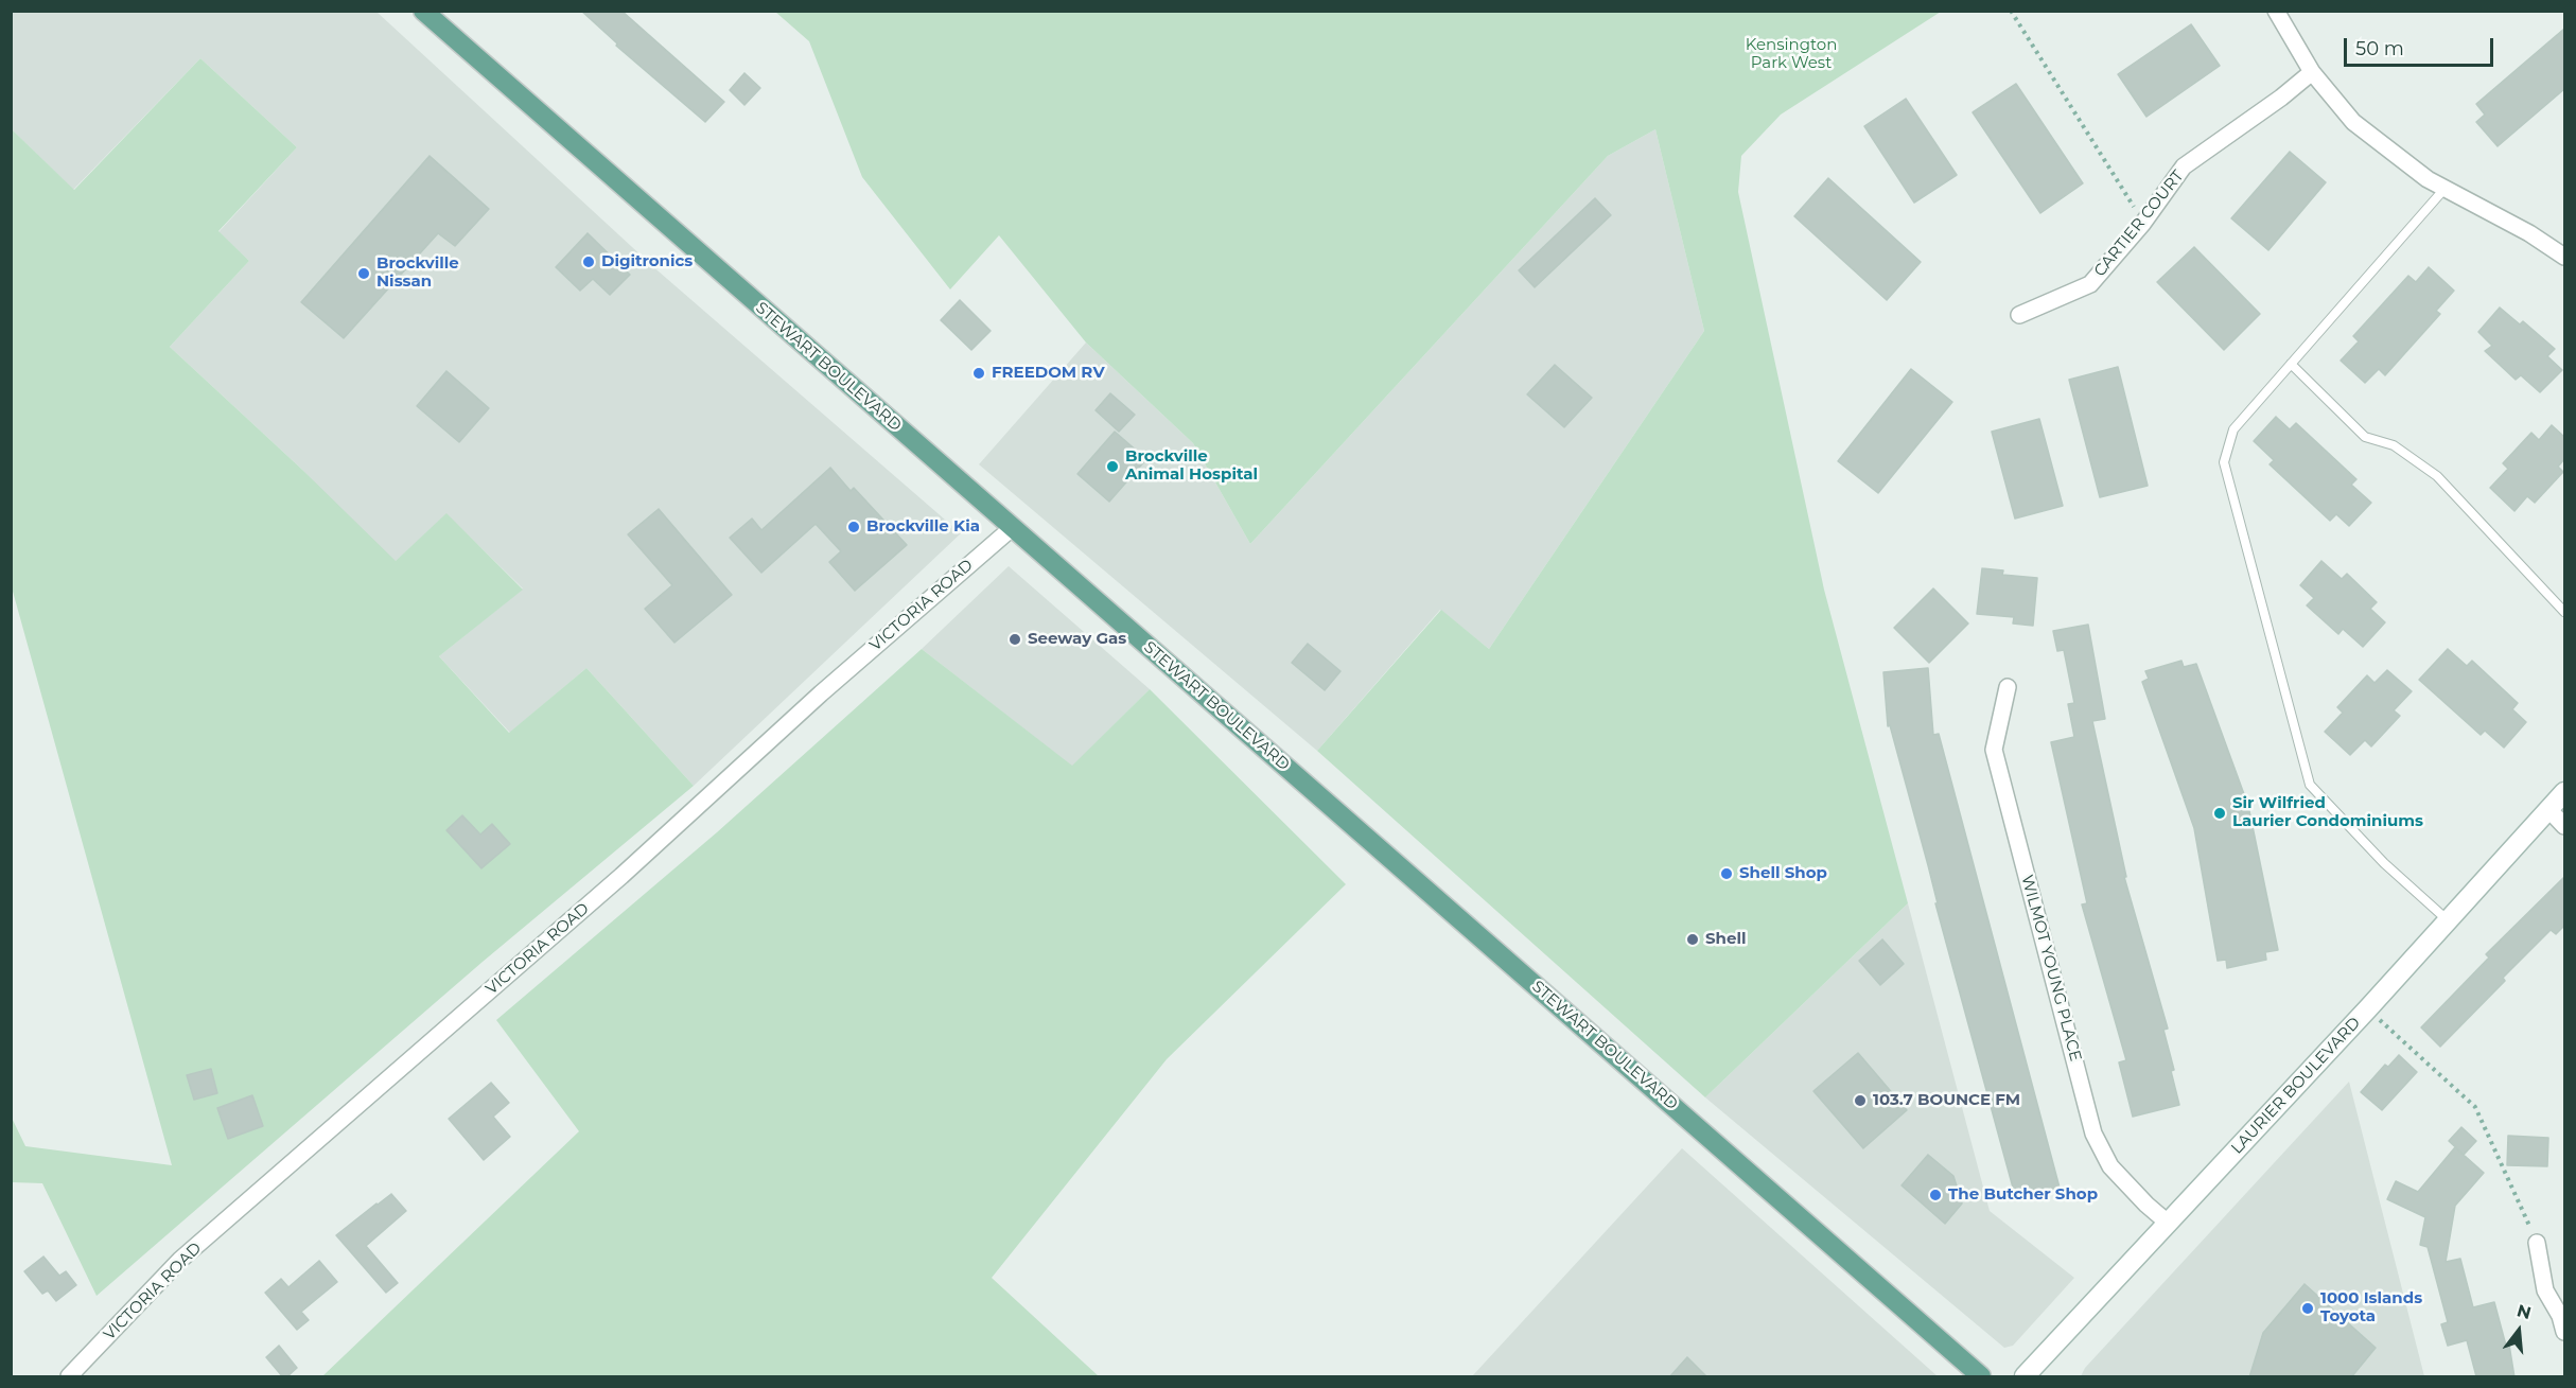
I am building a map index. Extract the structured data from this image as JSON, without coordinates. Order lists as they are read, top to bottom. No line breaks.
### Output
{"streets":{"main road":["STEWART BOULEVARD"],"street":["CARTIER COURT","VICTORIA ROAD","WILMOT YOUNG PLACE","LAURIER BOULEVARD"]},"crossings":[["STEWART BOULEVARD","VICTORIA ROAD"],["WILMOT YOUNG PLACE","LAURIER BOULEVARD"]],"parks":["Kensington Park West"],"places":["Digitronics","Brockville Nissan","FREEDOM RV","Brockville Animal Hospital","Brockville Kia","Seeway Gas","Sir Wilfried Laurier Condominiums","Shell Shop","Shell","103.7 BOUNCE FM","The Butcher Shop","1000 Islands Toyota"],"scale_bar":"50 m","north":"top"}
